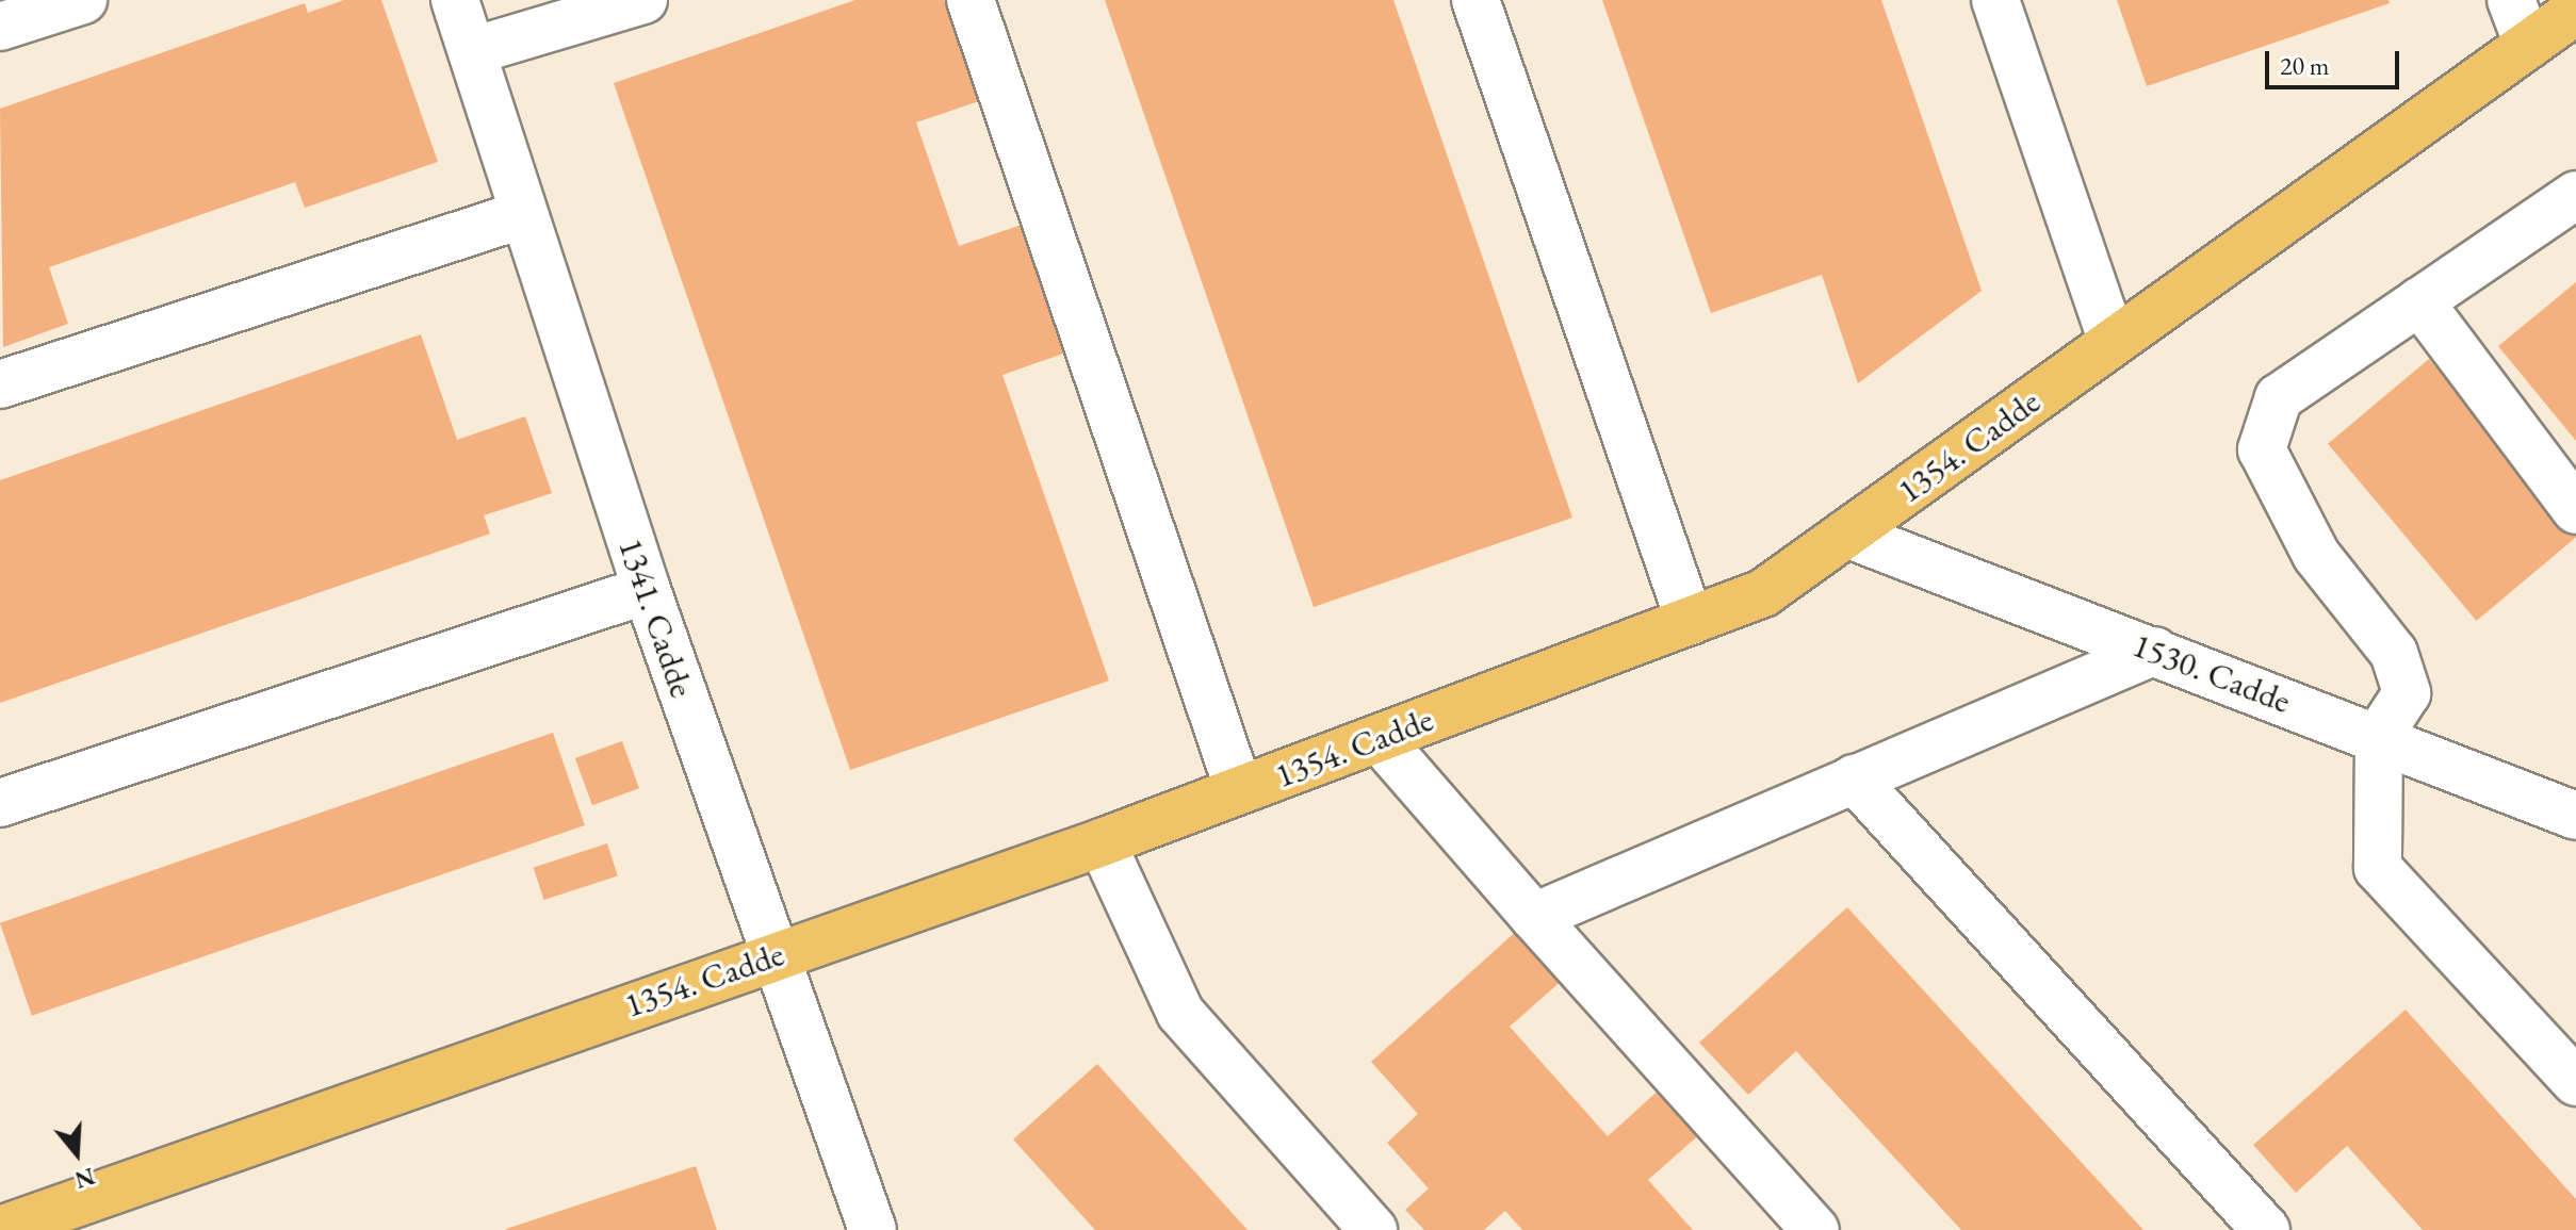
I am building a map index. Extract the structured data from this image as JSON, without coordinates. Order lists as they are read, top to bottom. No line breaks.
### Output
{"streets":{"main road":["1354. Cadde"],"street":["1341. Cadde","1530. Cadde"]},"crossings":[["1354. Cadde","1341. Cadde"],["1354. Cadde","1530. Cadde"]],"scale_bar":"20 m","north":"bottom"}
